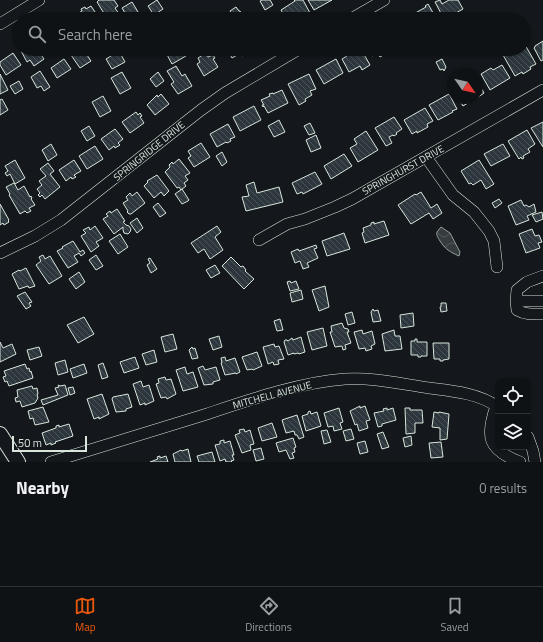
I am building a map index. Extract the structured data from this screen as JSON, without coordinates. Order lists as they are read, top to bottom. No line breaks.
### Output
{"streets":{"street":["SPRINGRIDGE DRIVE","SPRINGHURST DRIVE","MITCHELL AVENUE"]},"scale_bar":"50 m","north":"bottom right","page":{"search":"Search here","scale":"50 m","heading":["Nearby","0 results"],"nav":["Map","Directions","Saved"]}}
